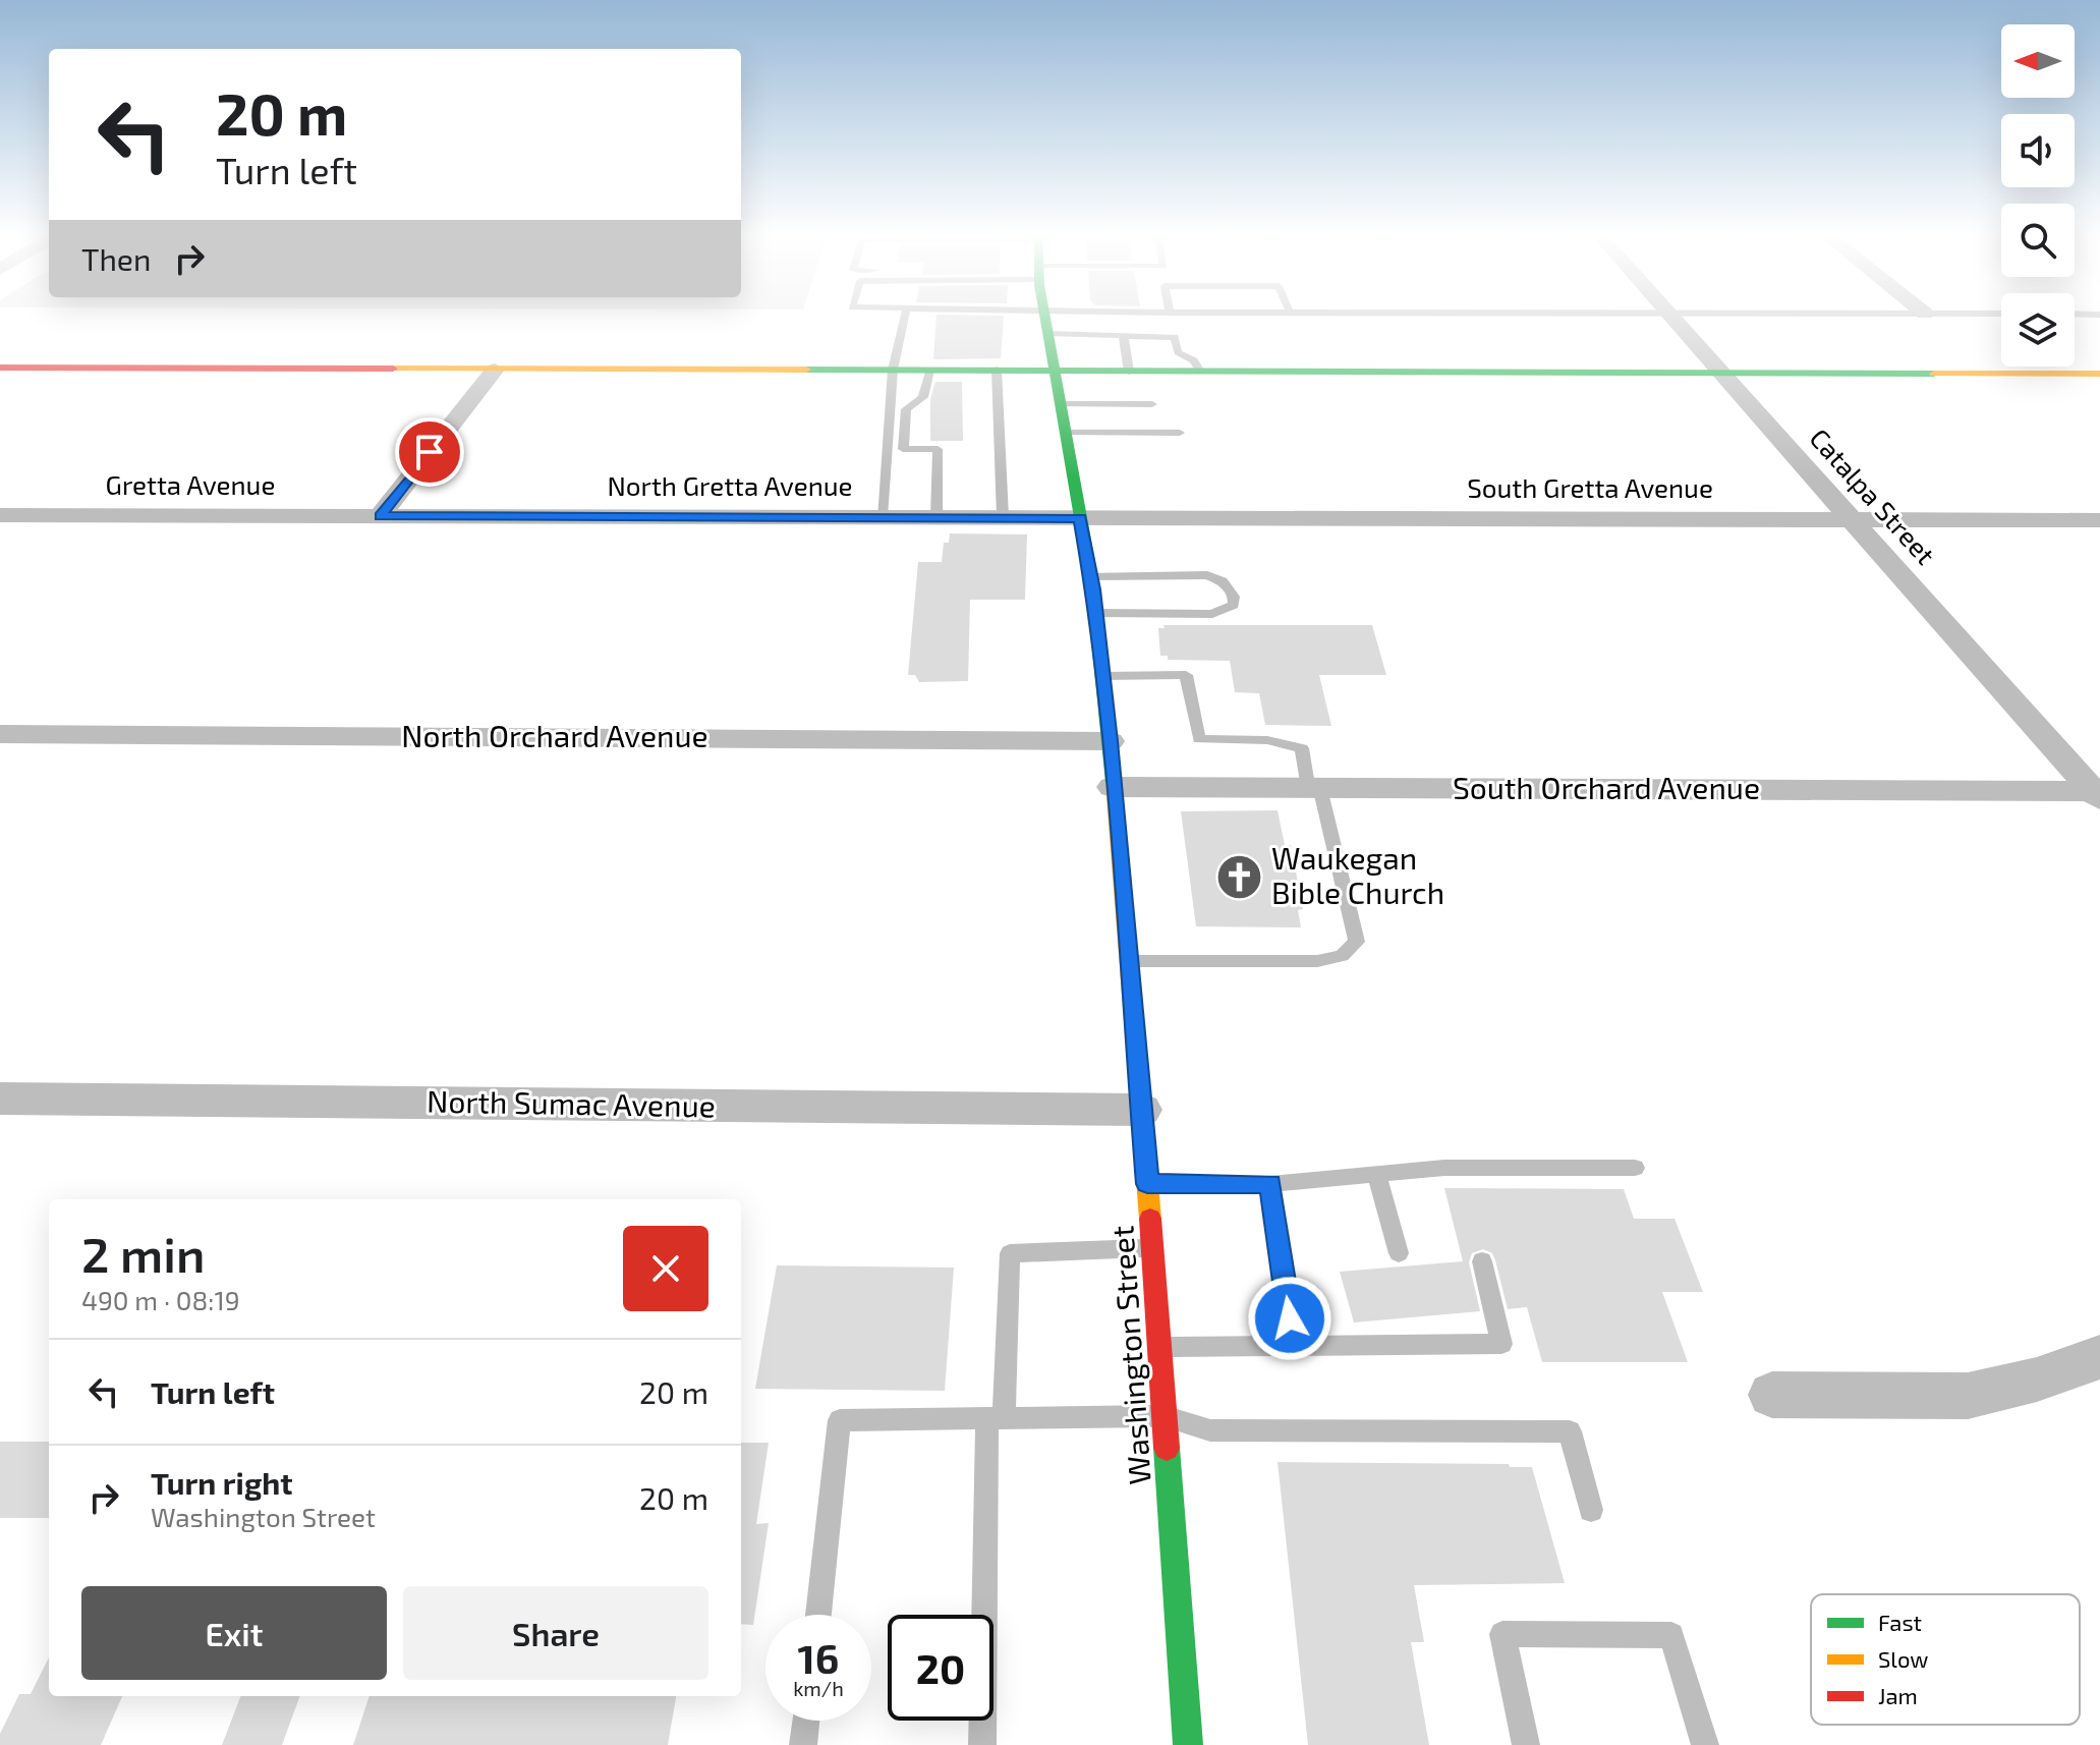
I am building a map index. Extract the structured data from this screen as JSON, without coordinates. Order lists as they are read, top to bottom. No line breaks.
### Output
{"streets":{"street":["Gretta Avenue","North Gretta Avenue","South Gretta Avenue","Catalpa Street","North Orchard Avenue","South Orchard Avenue","North Sumac Avenue","Washington Street"]},"crossings":[["Gretta Avenue","North Gretta Avenue"],["North Gretta Avenue","South Gretta Avenue"],["North Gretta Avenue","Washington Street"],["South Gretta Avenue","Catalpa Street"],["South Gretta Avenue","Washington Street"],["Catalpa Street","South Orchard Avenue"],["North Orchard Avenue","Washington Street"],["South Orchard Avenue","Washington Street"],["North Sumac Avenue","Washington Street"]],"places":{"church":["Waukegan Bible Church"]},"legend":["Fast","Slow","Jam"],"north":"left","page":{"turn":["20 m","Turn left"],"then":"Then","heading":["2 min","490 m · 08:19"],"list":[{"name":"Turn left","value":"20 m"},{"name":"Turn right","note":"Washington Street","value":"20 m"}],"buttons":["Exit","Share"],"speed":"16 km/h","limit":"20"}}
